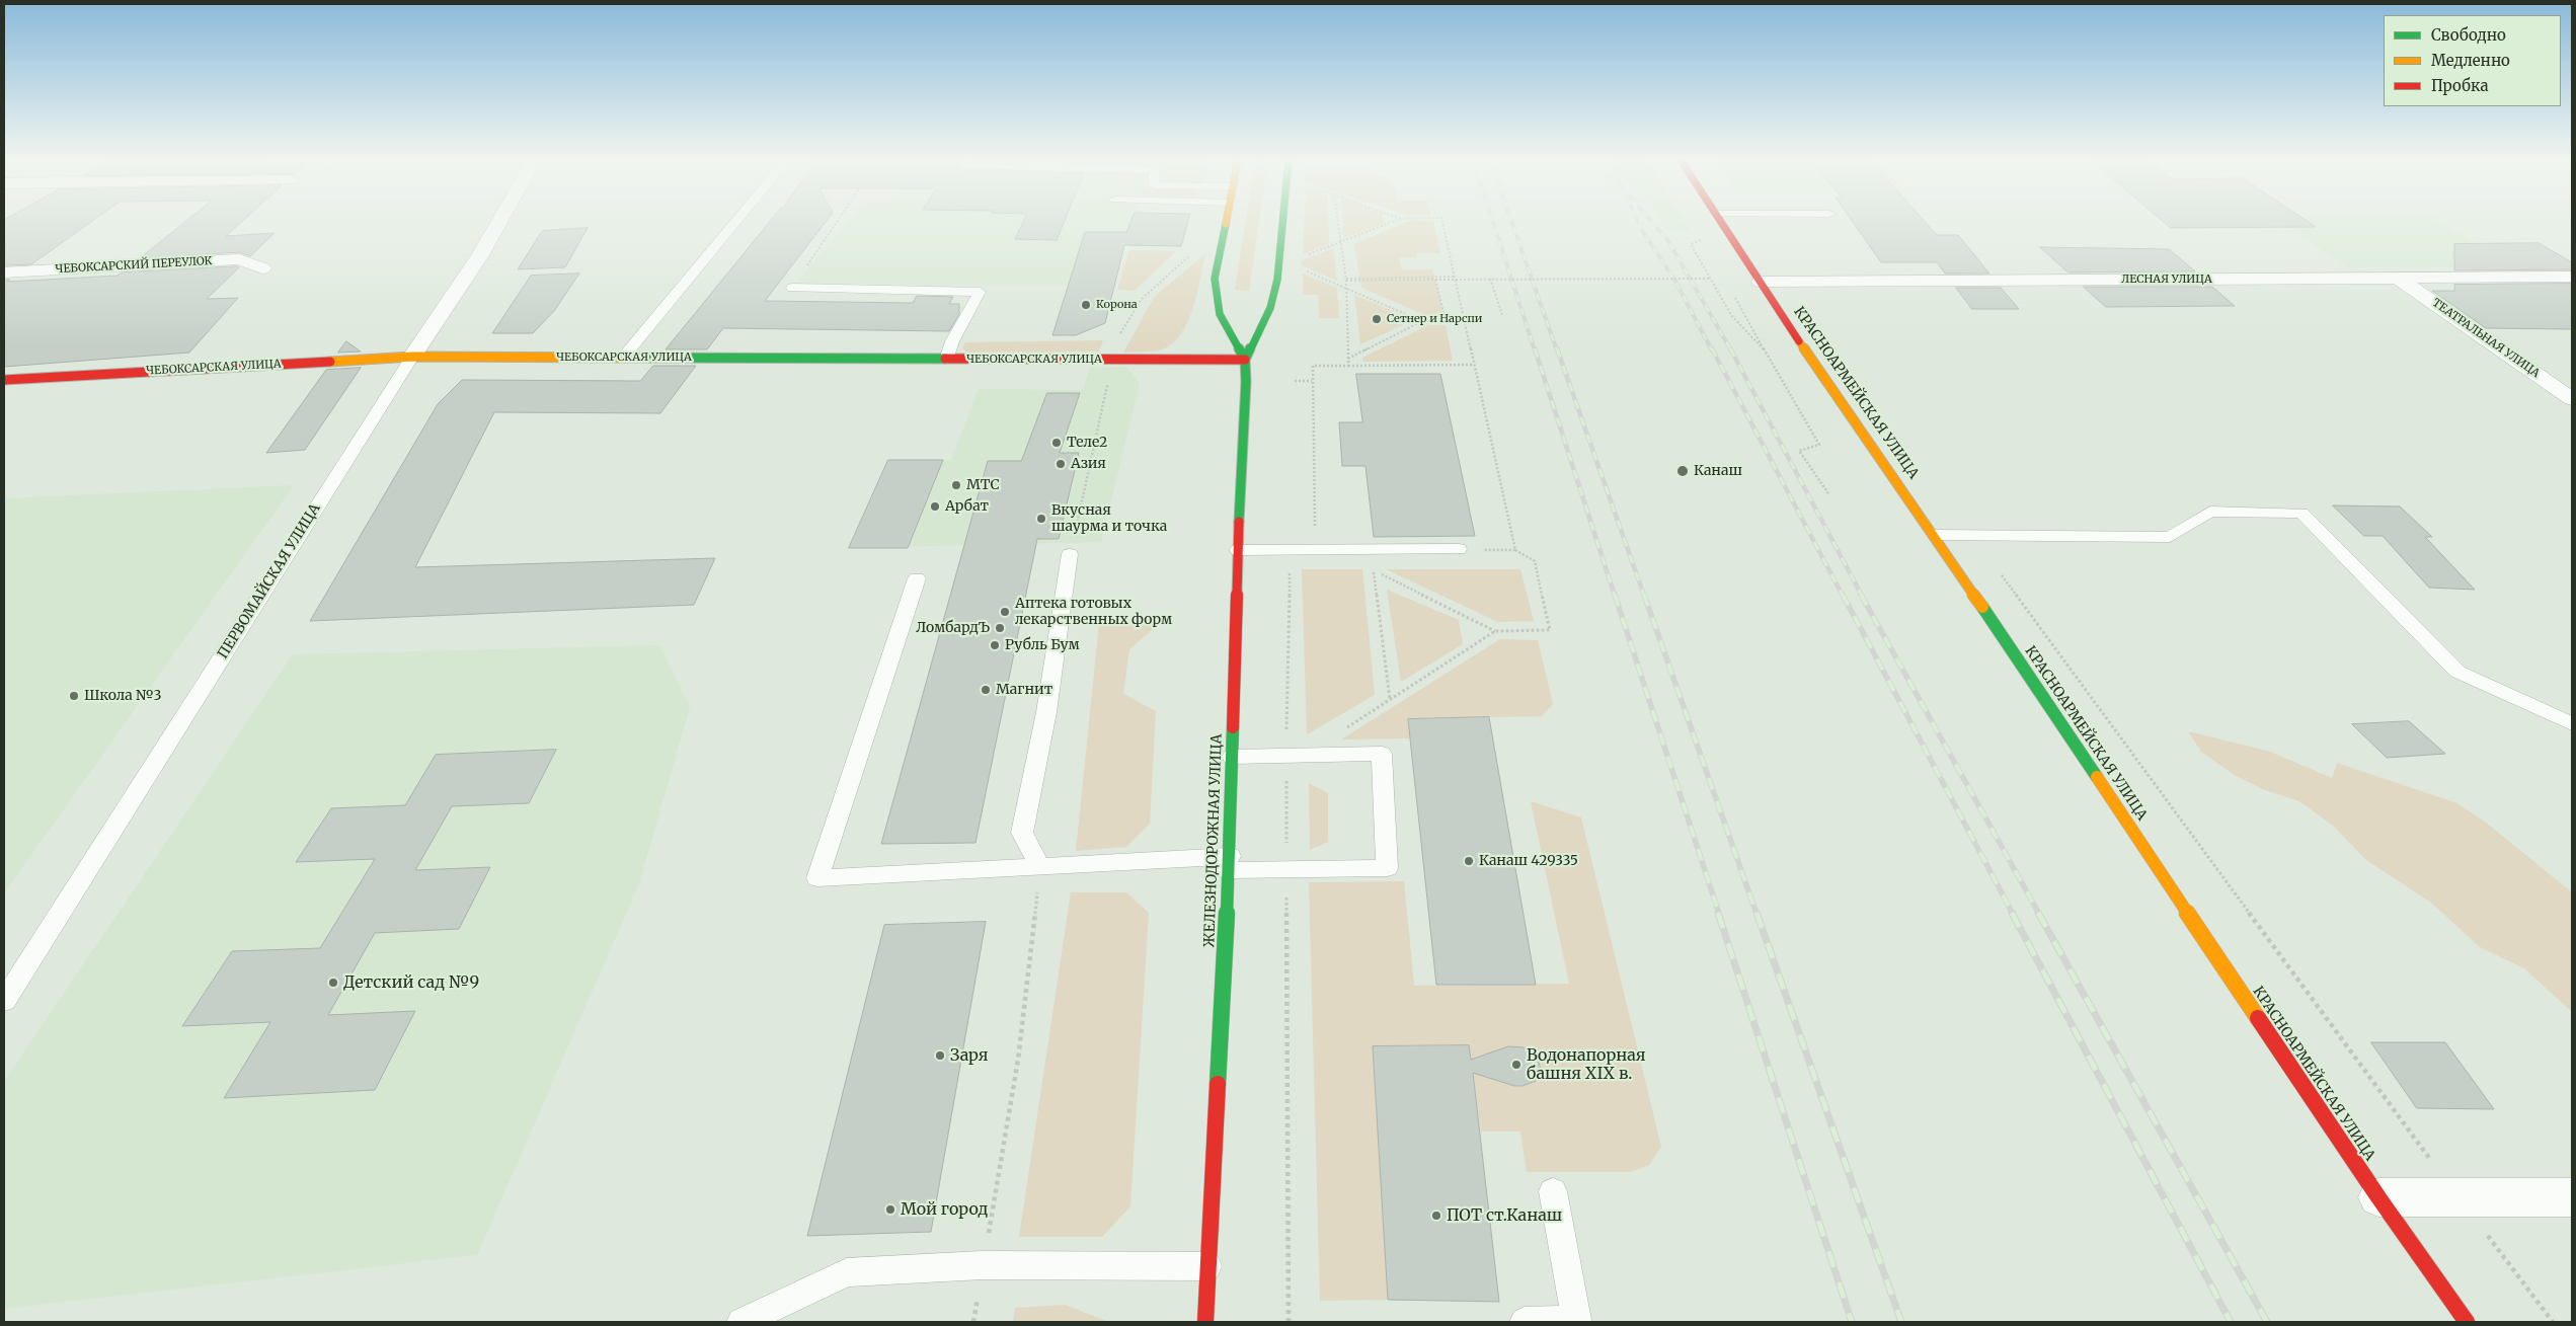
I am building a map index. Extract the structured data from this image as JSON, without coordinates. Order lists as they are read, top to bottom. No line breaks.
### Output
{"streets":{"main road":["ЧЕБОКСАРСКАЯ УЛИЦА","КРАСНОАРМЕЙСКАЯ УЛИЦА","ЖЕЛЕЗНОДОРОЖНАЯ УЛИЦА"],"street":["ЧЕБОКСАРСКИЙ ПЕРЕУЛОК","ЛЕСНАЯ УЛИЦА","ТЕАТРАЛЬНАЯ УЛИЦА","ПЕРВОМАЙСКАЯ УЛИЦА"]},"crossings":[["ЛЕСНАЯ УЛИЦА","ТЕАТРАЛЬНАЯ УЛИЦА"],["ЛЕСНАЯ УЛИЦА","КРАСНОАРМЕЙСКАЯ УЛИЦА"],["ЧЕБОКСАРСКАЯ УЛИЦА","ПЕРВОМАЙСКАЯ УЛИЦА"],["ЧЕБОКСАРСКАЯ УЛИЦА","ЖЕЛЕЗНОДОРОЖНАЯ УЛИЦА"]],"places":["Корона","Сетнер и Нарспи","Теле2","Азия","Канаш","МТС","Арбат","Вкусная шаурма и точка","Аптека готовых лекарственных форм","ЛомбардЪ","Рубль Бум","Магнит","Школа №3","Канаш 429335","Детский сад №9","Заря","Водонапорная башня XIX в.","Мой город","ПОТ ст.Канаш"],"legend":["Свободно","Медленно","Пробка"]}
